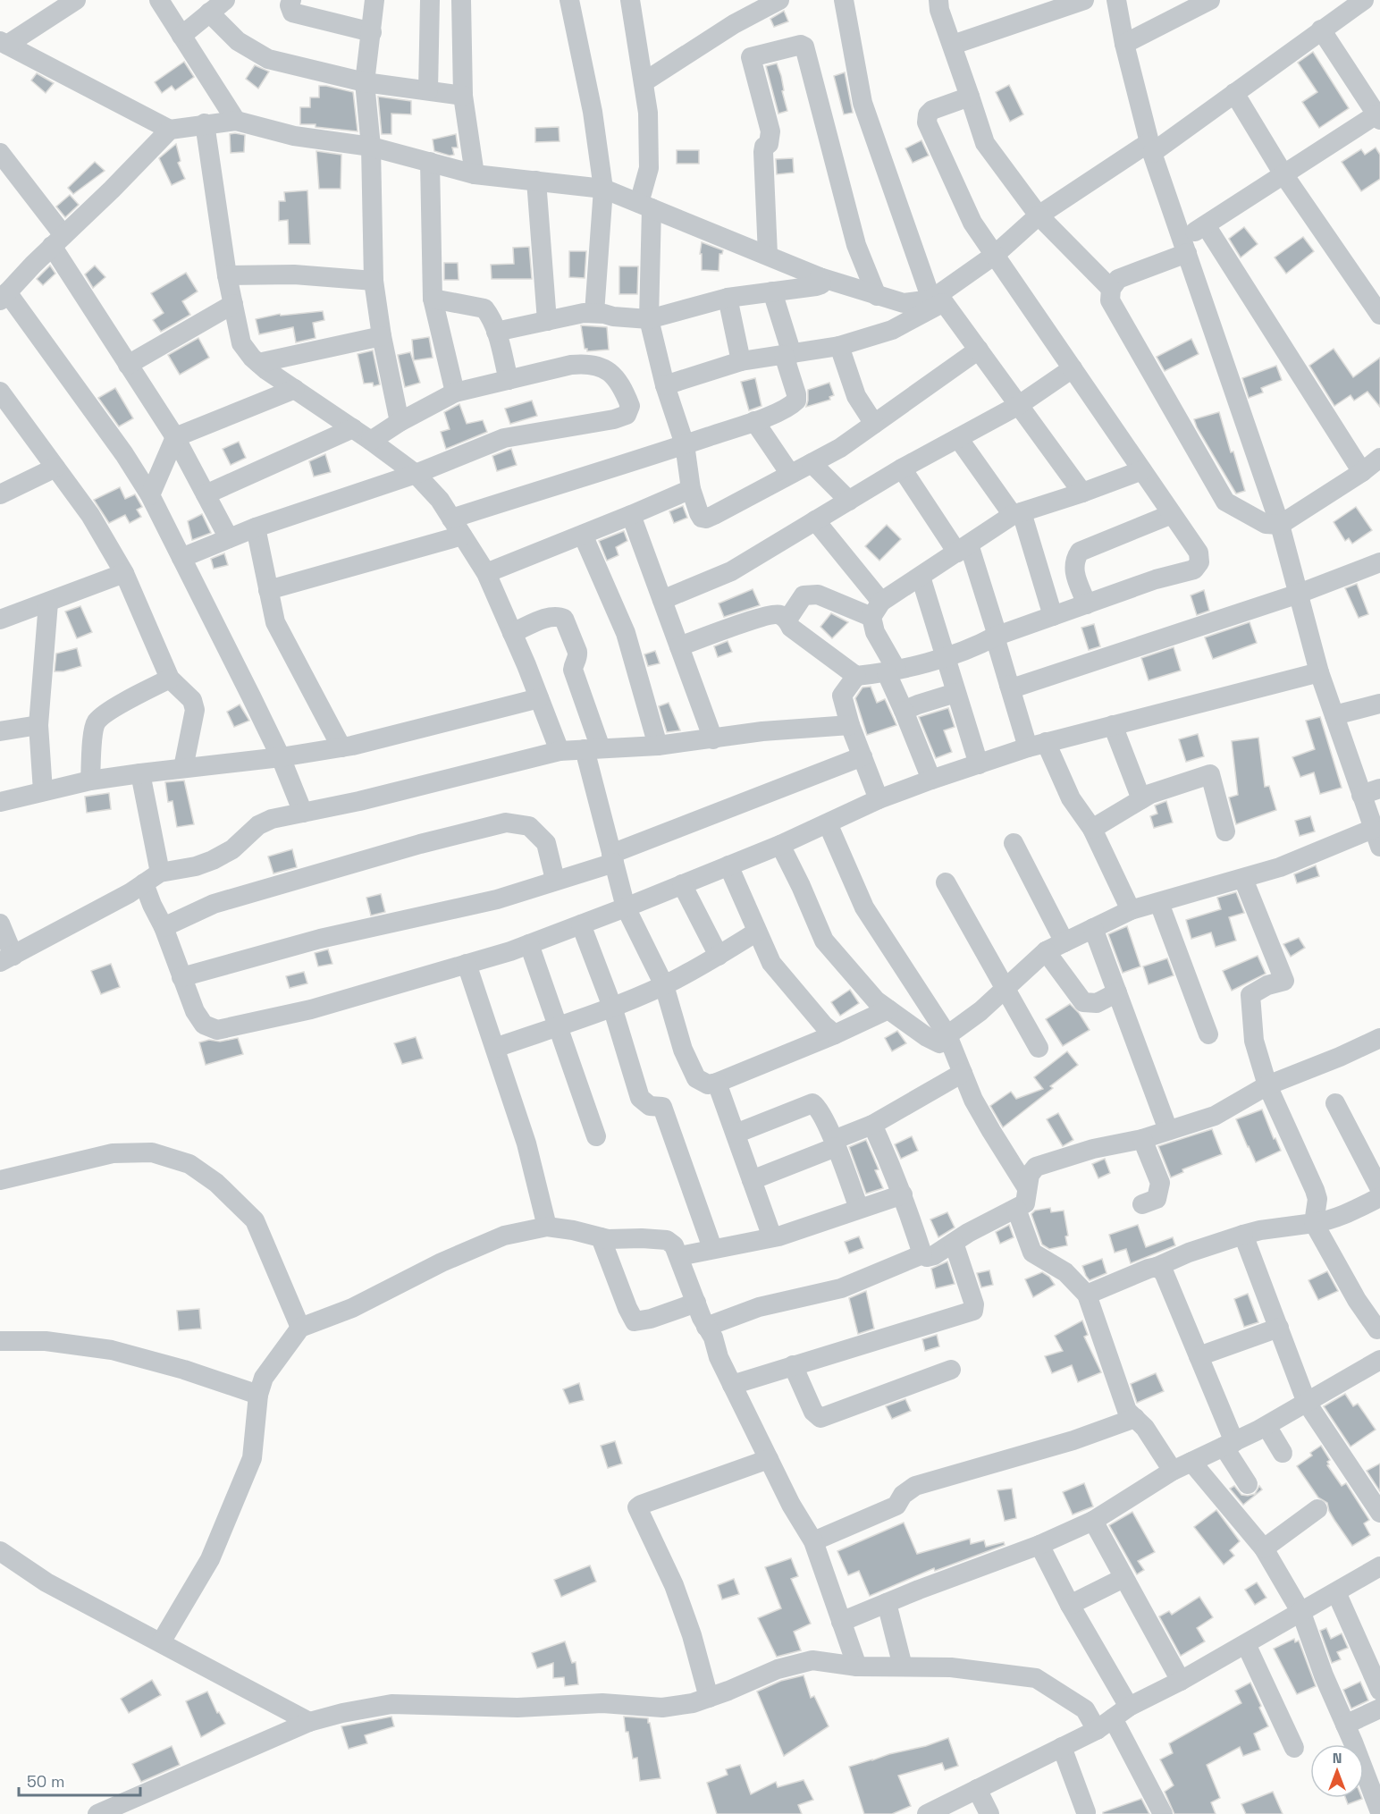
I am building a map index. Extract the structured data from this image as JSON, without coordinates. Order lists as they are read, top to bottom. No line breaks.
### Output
{"scale_bar":"50 m","north":"top"}
